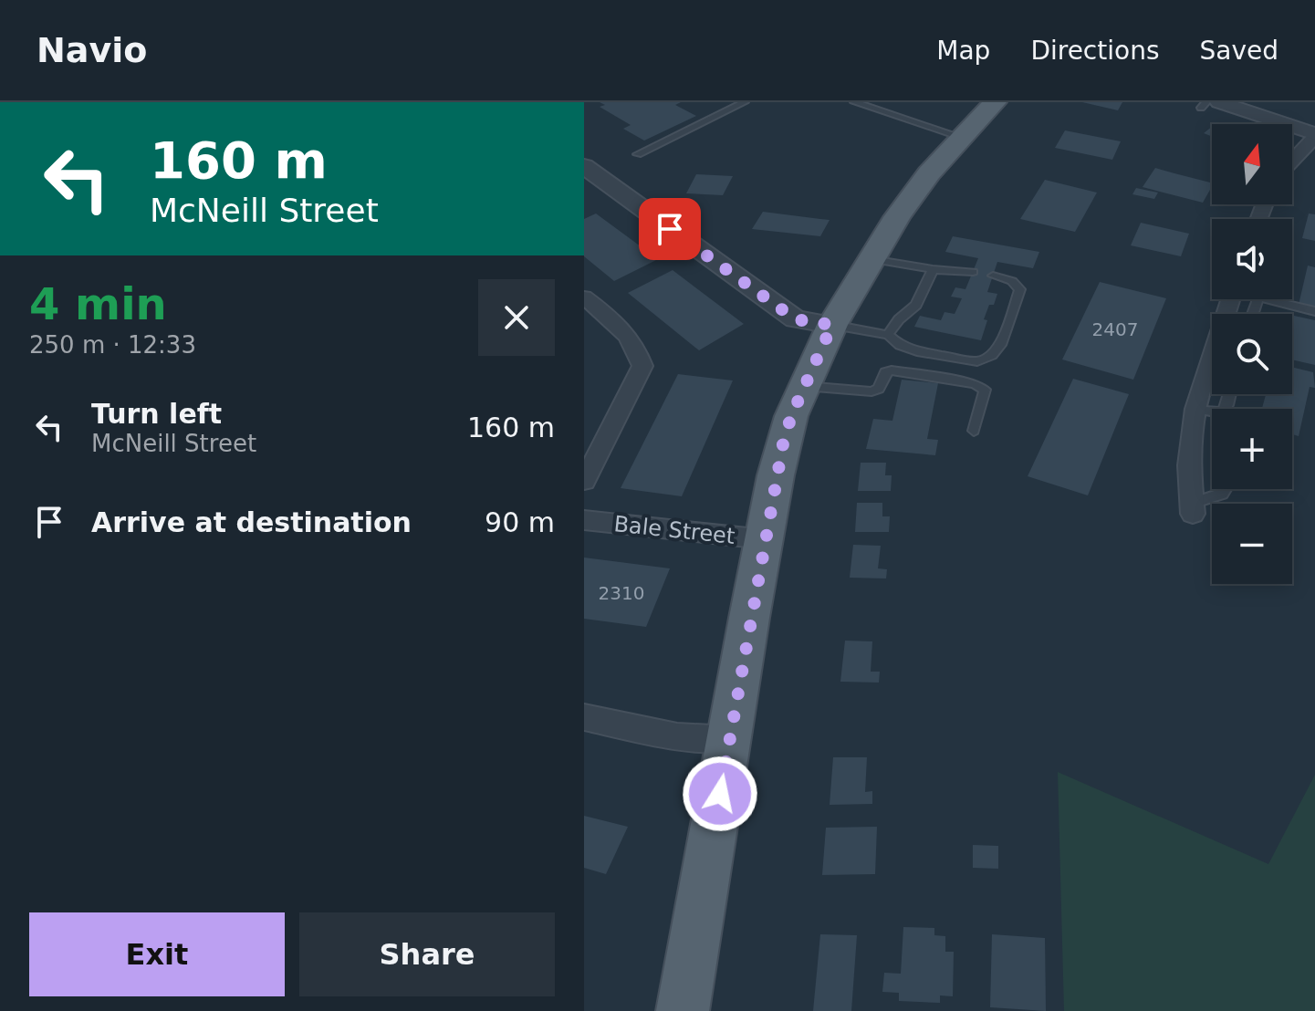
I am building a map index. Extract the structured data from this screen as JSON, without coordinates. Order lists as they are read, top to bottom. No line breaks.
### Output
{"streets":{"street":["Bale Street"]},"house_numbers":["2407","2310"],"north":"top","page":{"header":"Navio","nav":["Map","Directions","Saved"],"turn":["160 m","McNeill Street"],"map_buttons":["+","−"],"heading":["4 min","250 m · 12:33"],"list":[{"name":"Turn left","note":"McNeill Street","value":"160 m"},{"name":"Arrive at destination","value":"90 m"}],"buttons":["Exit","Share"]}}
